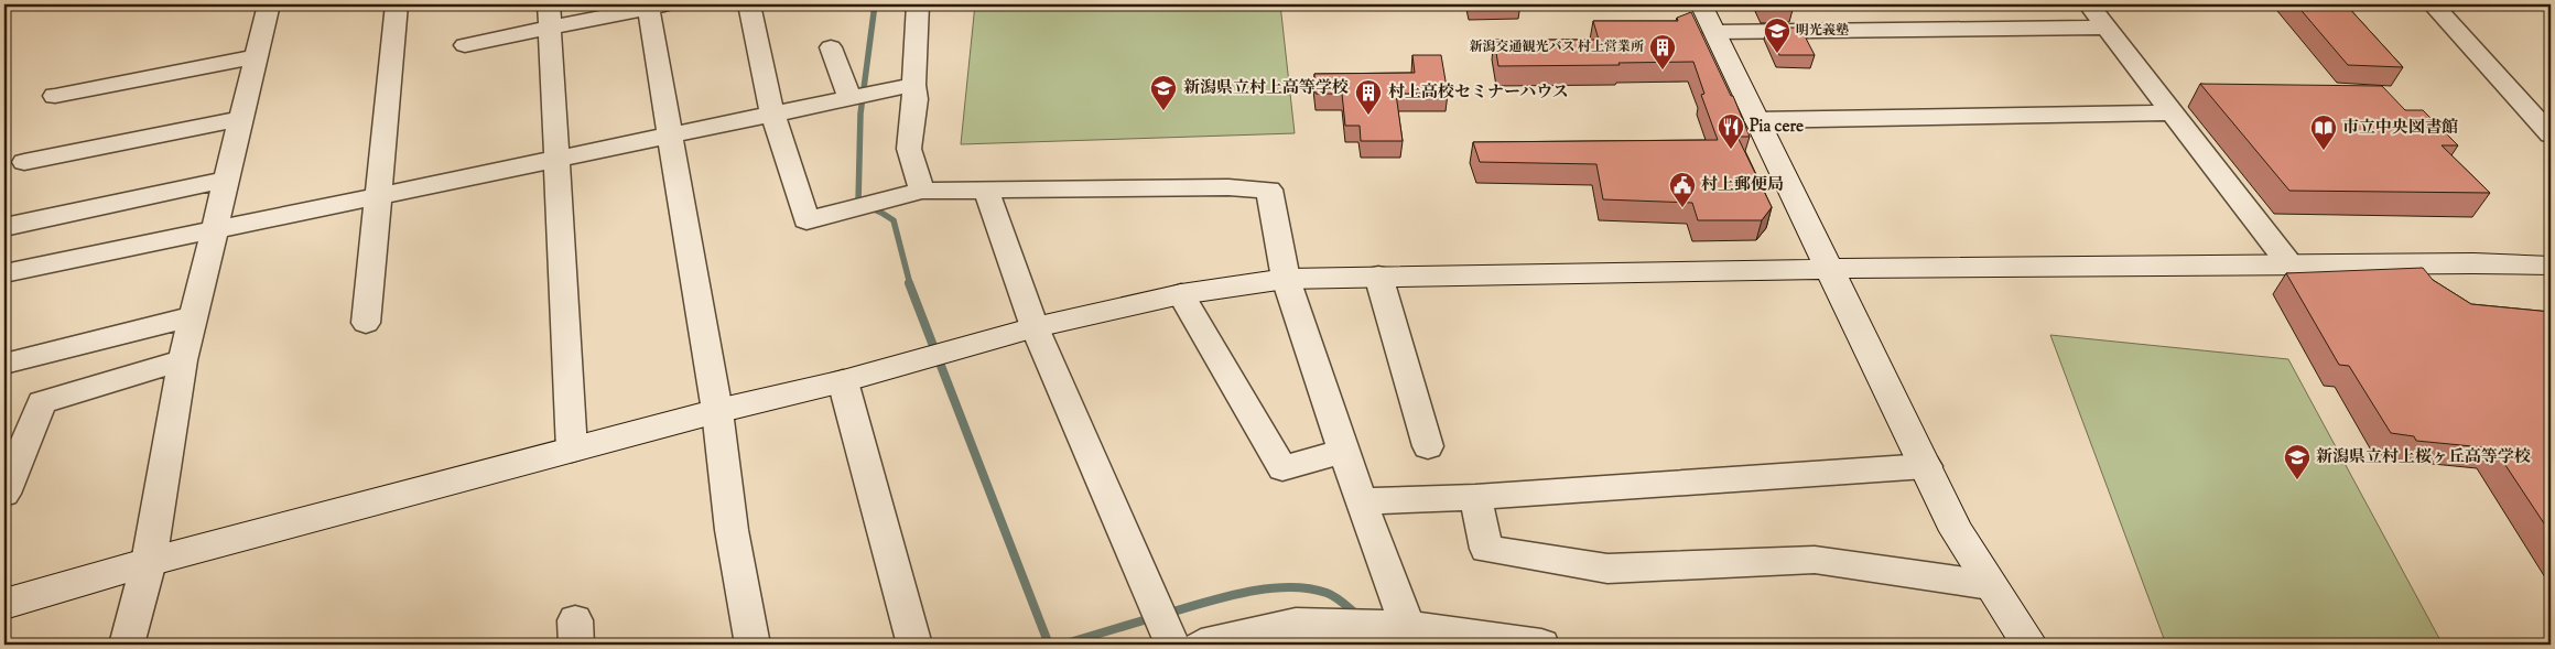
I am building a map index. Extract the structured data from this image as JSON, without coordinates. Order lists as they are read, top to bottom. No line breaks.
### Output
{"places":{"school or university":["明光義塾","新潟県立村上高等学校","新潟県立村上桜ヶ丘高等学校"],"building":["新潟交通観光バス 村上営業所","村上高校セミナーハウス"],"restaurant":["Pia cere"],"library":["市立中央図書館"],"public building":["村上郵便局"]}}
